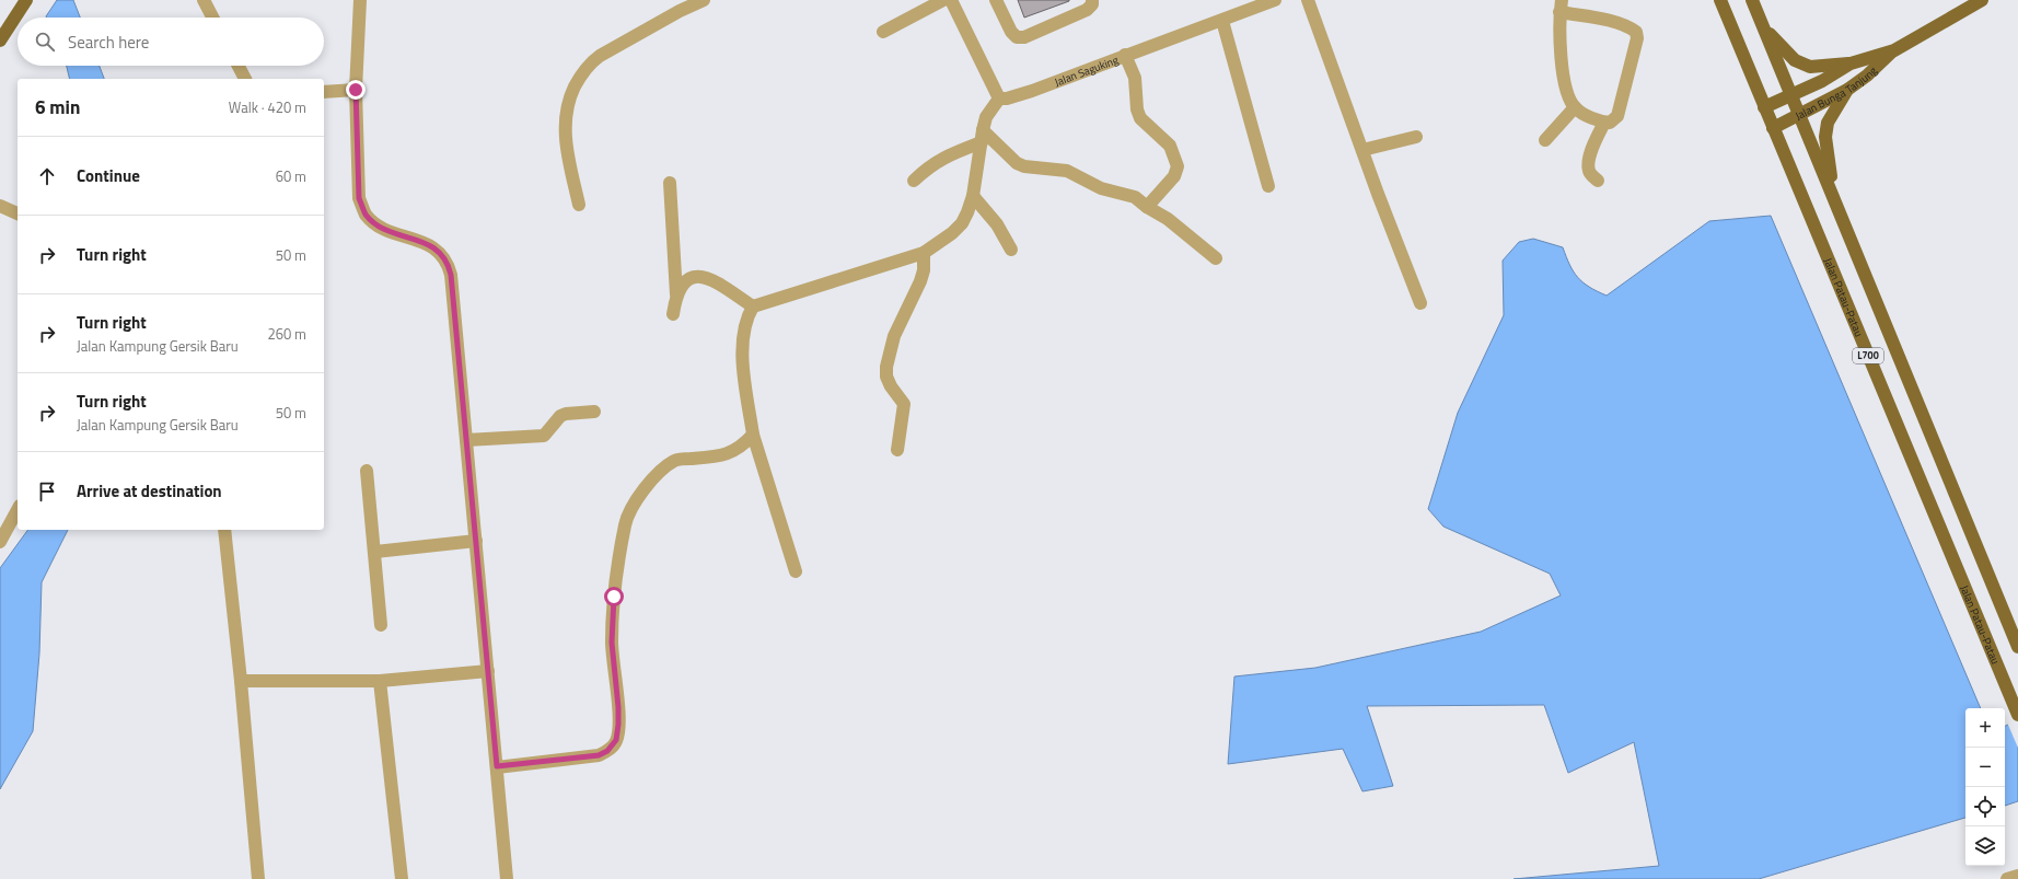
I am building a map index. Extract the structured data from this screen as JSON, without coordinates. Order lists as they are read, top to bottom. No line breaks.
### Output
{"streets":{"main road":["Jalan Bunga Tanjung","Jalan Patau-Patau","L700"],"street":["Jalan Saguking"]},"crossings":[["Jalan Bunga Tanjung","Jalan Patau-Patau"],["Jalan Bunga Tanjung","L700"]],"page":{"search":"Search here","heading":["6 min","Walk · 420 m"],"list":[["Continue","60 m"],["Turn right","50 m"],["Turn right","Jalan Kampung Gersik Baru","260 m"],["Turn right","Jalan Kampung Gersik Baru","50 m"],"Arrive at destination"],"map_buttons":["+","−"]}}
